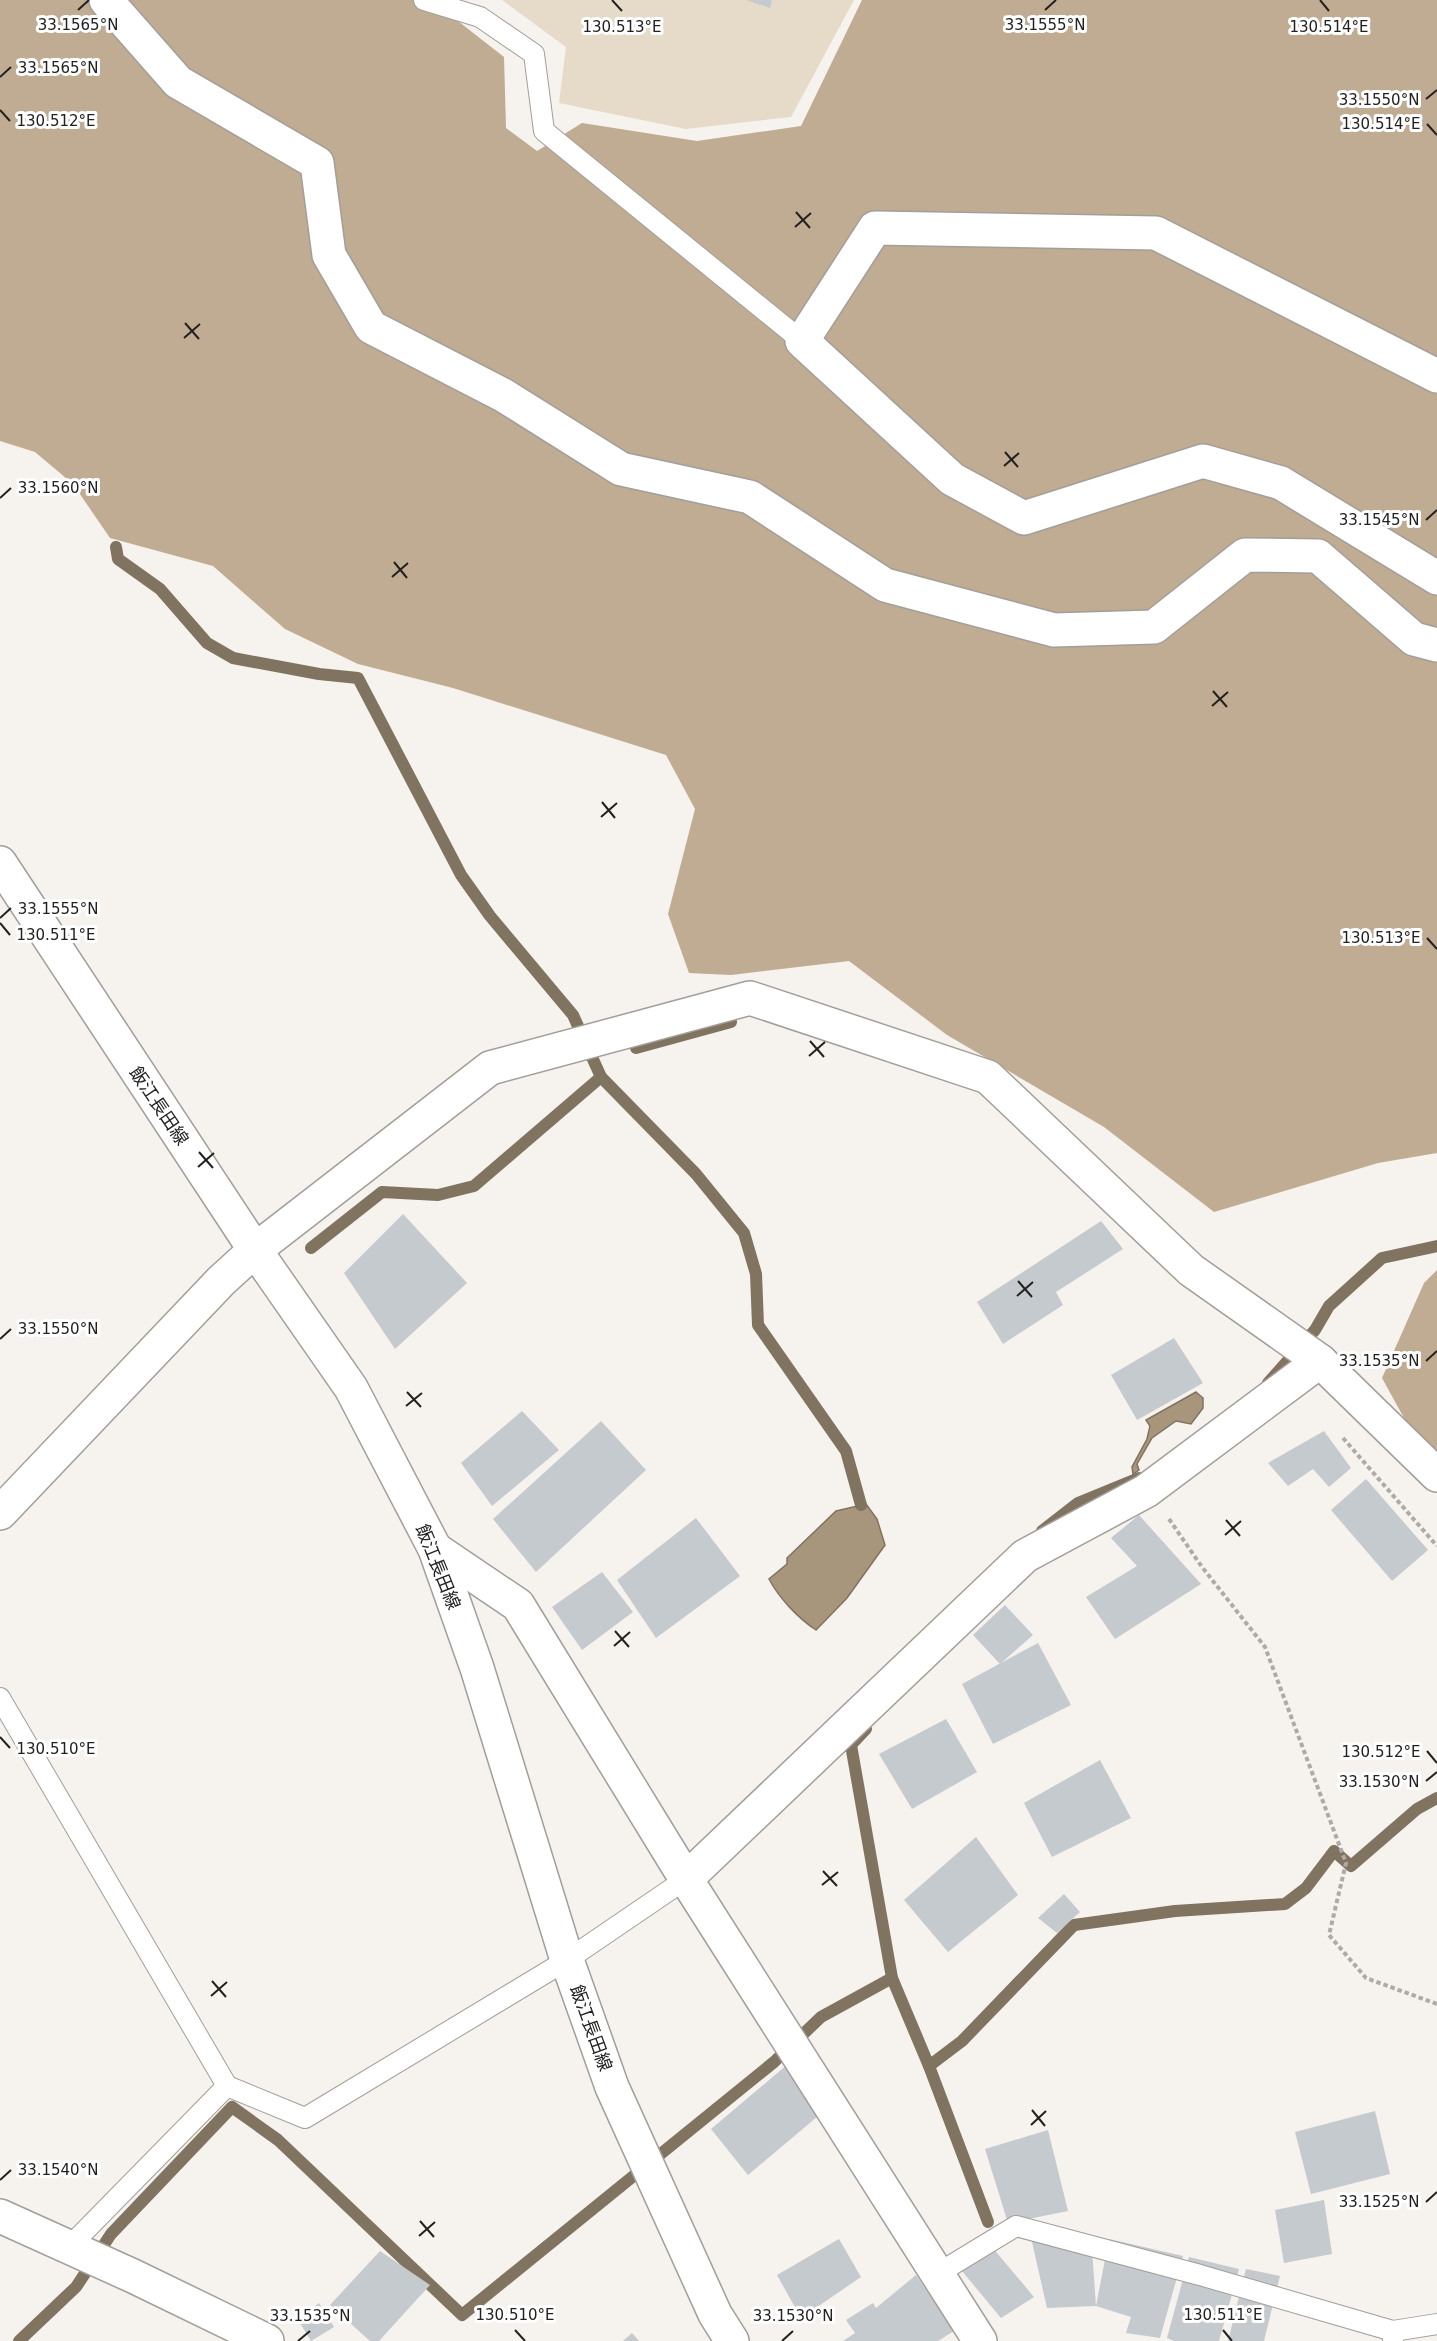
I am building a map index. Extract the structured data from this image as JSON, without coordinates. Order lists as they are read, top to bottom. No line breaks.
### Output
{"streets":{"street":["飯江長田線"]},"coordinates":["33.1565°N","33.1555°N","130.513°E","130.514°E","33.1550°N","130.512°E","33.1560°N","33.1545°N","130.511°E","33.1535°N","130.510°E","33.1530°N","33.1540°N","33.1525°N"]}
